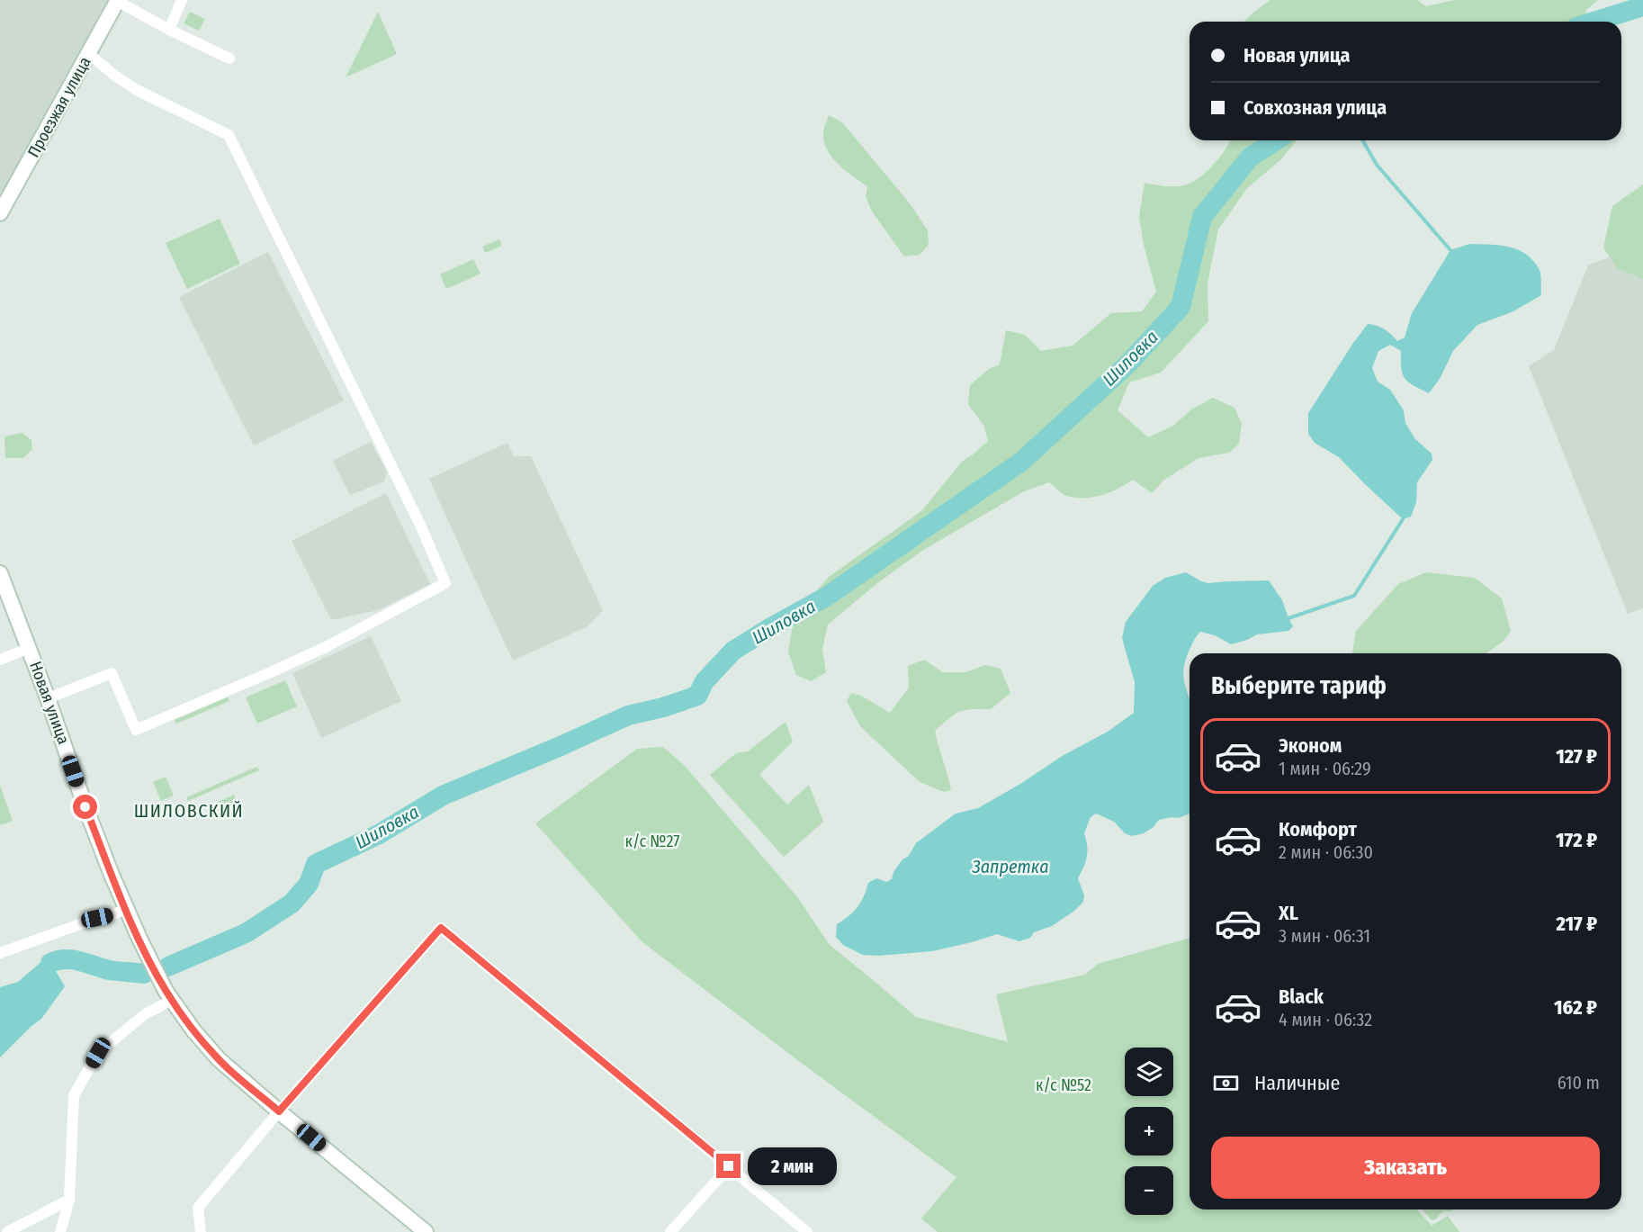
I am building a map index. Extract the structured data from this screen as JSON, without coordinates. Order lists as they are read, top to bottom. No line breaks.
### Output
{"streets":{"street":["Проезжая улица","Новая улица"]},"districts":["ШИЛОВСКИЙ"],"water":["Шиловка","Запретка"],"parks":["к/с №27","к/с №52"],"page":{"banner":["Новая улица","Совхозная улица"],"heading":"Выберите тариф","list":[{"name":"Эконом","note":"1 мин · 06:29","value":"127 ₽"},{"name":"Комфорт","note":"2 мин · 06:30","value":"172 ₽"},{"name":"XL","note":"3 мин · 06:31","value":"217 ₽"},{"name":"Black","note":"4 мин · 06:32","value":"162 ₽"}],"map_buttons":["+","−"],"pay":["Наличные","610 m"],"buttons":"Заказать","bubble":"2 мин"}}
